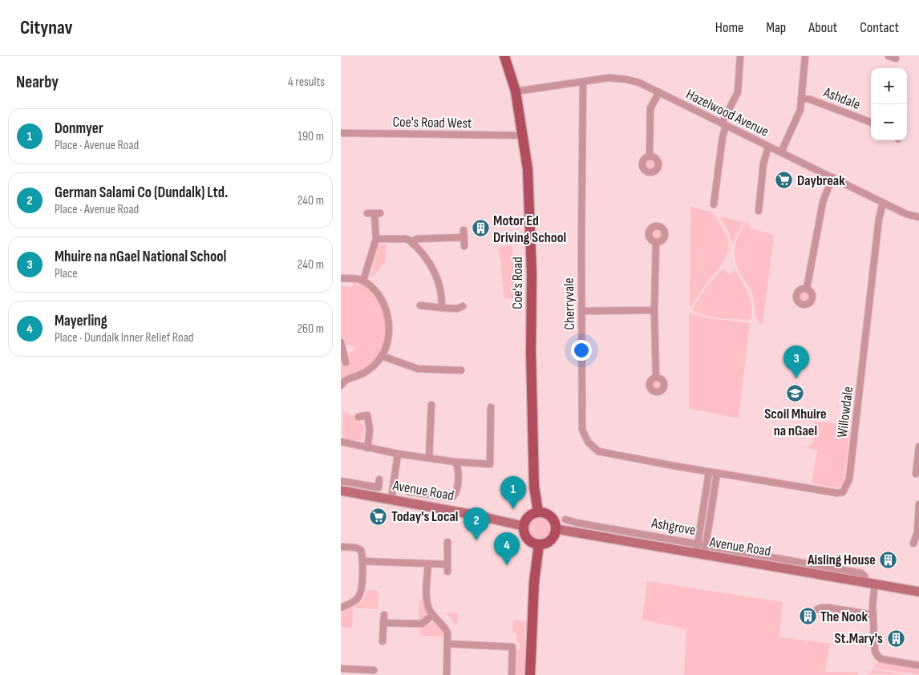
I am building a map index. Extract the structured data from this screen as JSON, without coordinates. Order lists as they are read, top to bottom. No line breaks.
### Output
{"streets":{"main road":["Coe's Road","Avenue Road"],"street":["Ashdale","Hazelwood Avenue","Coe's Road West","Cherryvale","Willowdale","Ashgrove"]},"crossings":[["Hazelwood Avenue","Coe's Road"],["Hazelwood Avenue","Cherryvale"],["Hazelwood Avenue","Willowdale"],["Coe's Road West","Coe's Road"],["Coe's Road","Avenue Road"],["Cherryvale","Willowdale"],["Avenue Road","Ashgrove"]],"places":{"supermarket":["Daybreak","Today's Local"],"building":["Motor Ed Driving School","Aisling House","The Nook","St.Mary's"],"school or university":["Scoil Mhuire na nGael"]},"page":{"header":"Citynav","nav":["Home","Map","About","Contact"],"heading":["Nearby","4 results"],"map_buttons":["+","−"],"list":[{"mark":"1","name":"Donmyer","note":"Place · Avenue Road","value":"190 m"},{"mark":"2","name":"German Salami Co (Dundalk) Ltd.","note":"Place · Avenue Road","value":"240 m"},{"mark":"3","name":"Mhuire na nGael National School","note":"Place","value":"240 m"},{"mark":"4","name":"Mayerling","note":"Place · Dundalk Inner Relief Road","value":"260 m"}],"pins":["3","1","2","4"]}}
